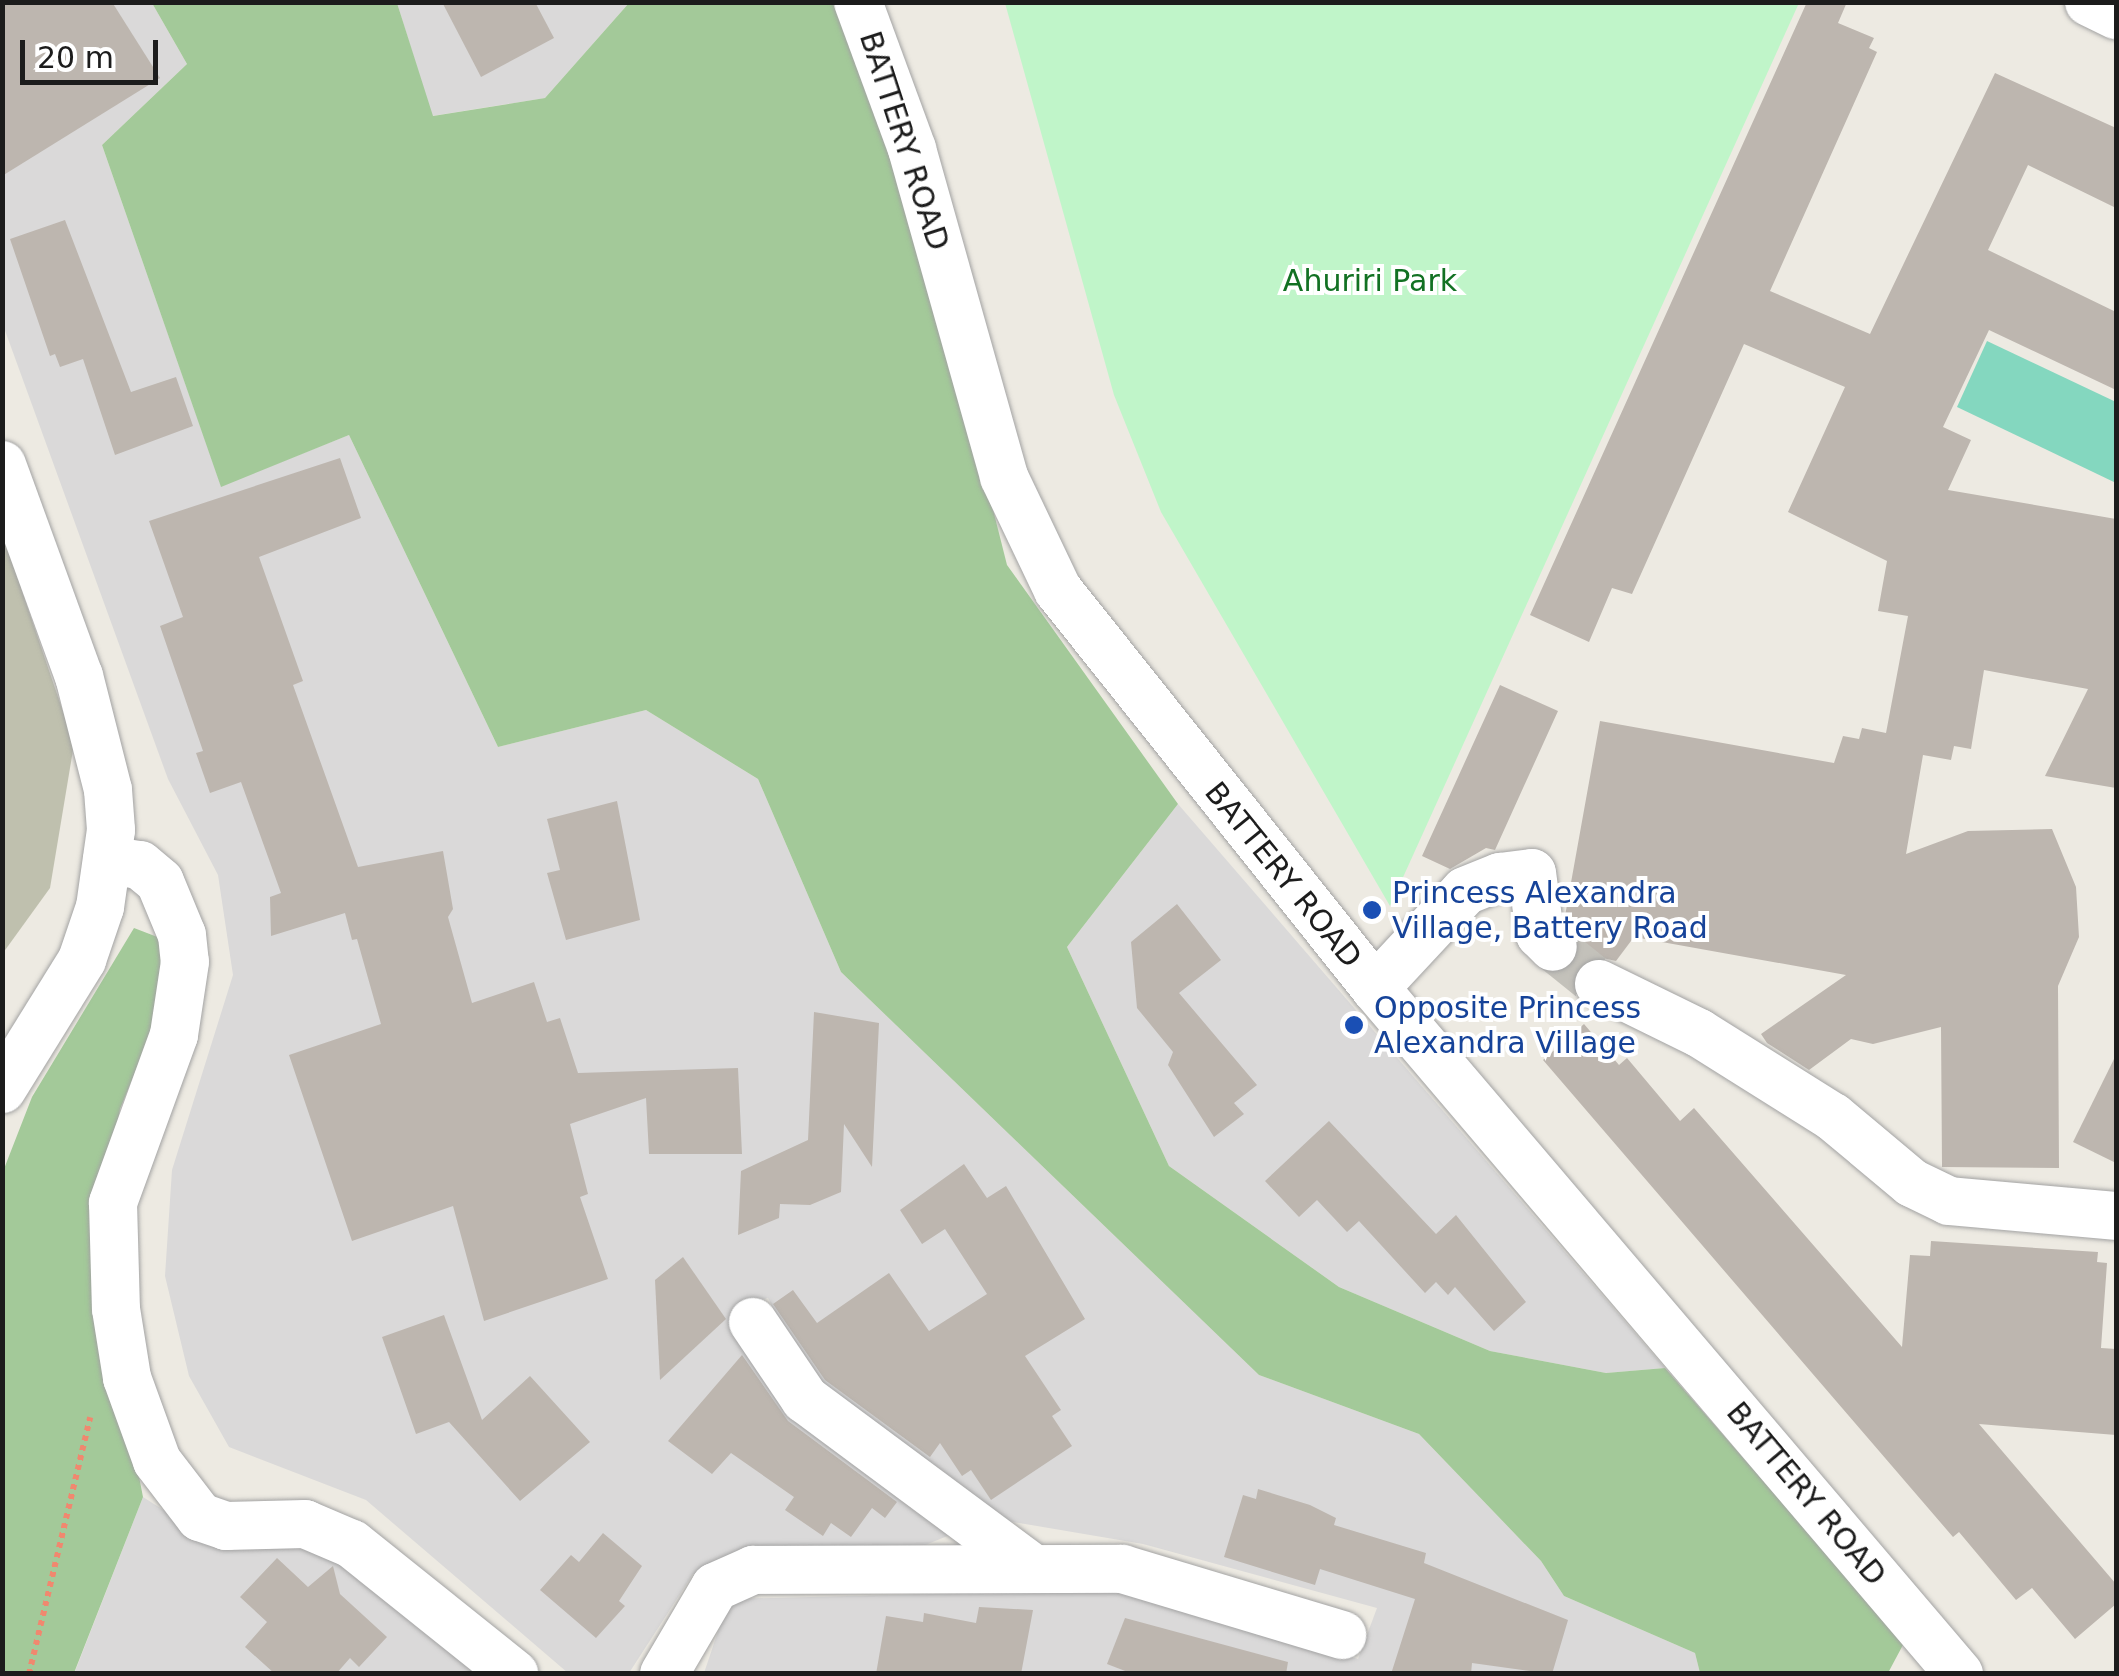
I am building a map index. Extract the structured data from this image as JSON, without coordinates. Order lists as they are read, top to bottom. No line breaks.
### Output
{"streets":{"street":["BATTERY ROAD"]},"parks":["Ahuriri Park"],"places":["Princess Alexandra Village, Battery Road","Opposite Princess Alexandra Village"],"scale_bar":"20 m"}
